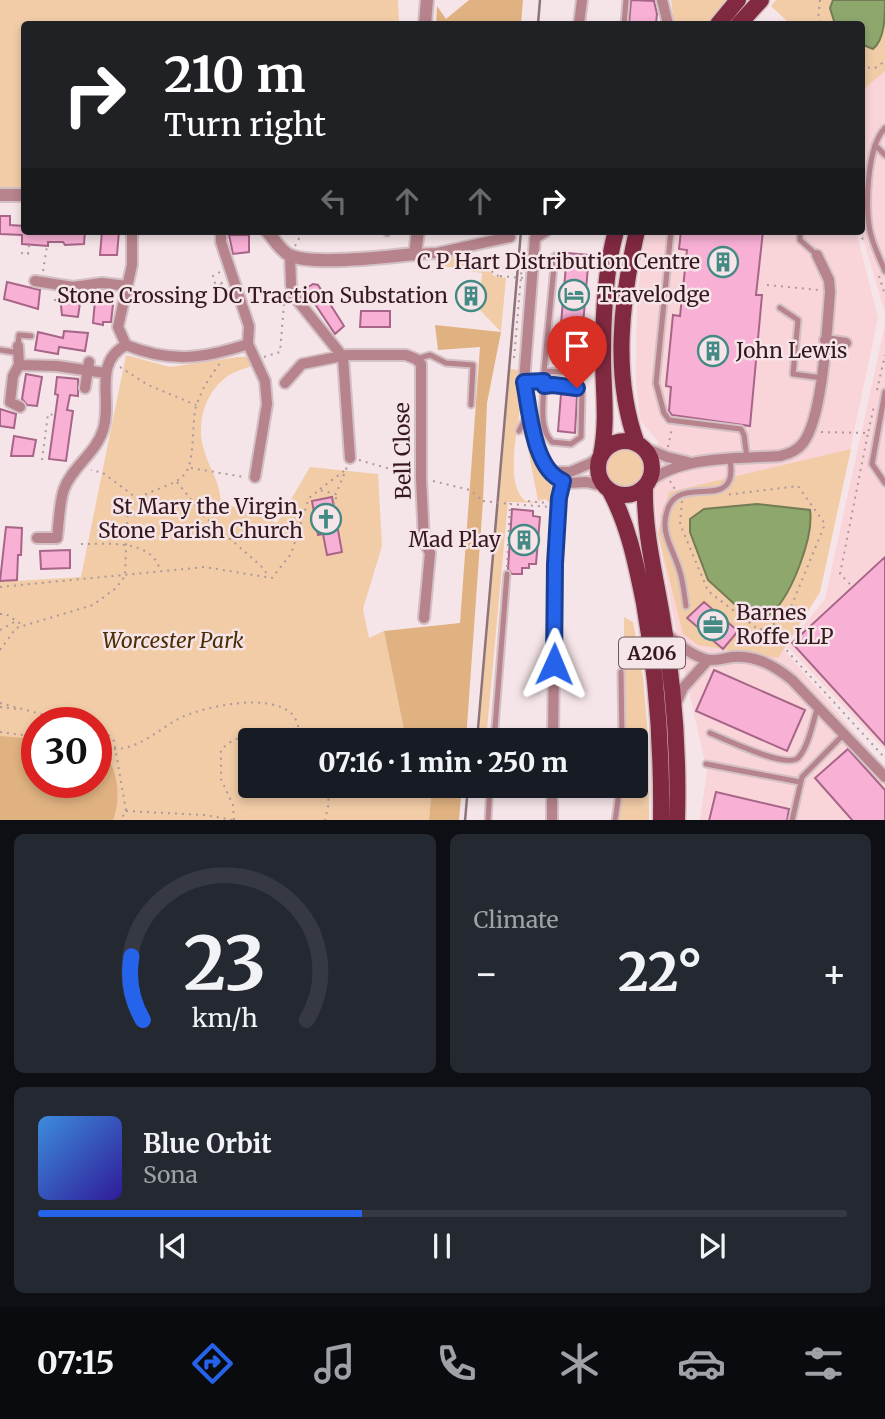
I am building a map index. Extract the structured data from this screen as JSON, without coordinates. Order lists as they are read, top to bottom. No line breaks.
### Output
{"streets":{"main road":["A206"],"street":["Bell Close"]},"parks":["Worcester Park"],"places":{"building":["C P Hart Distribution Centre","Stone Crossing DC Traction Substation","John Lewis","Mad Play"],"hotel":["Travelodge"],"church":["St Mary the Virgin, Stone Parish Church"],"office":["Barnes Roffe LLP"]},"page":{"turn":["210 m","Turn right"],"limit":"30","trip":"07:16 · 1 min · 250 m","tile":"Climate","heat":["−","22°","+"],"song":["Blue Orbit","Sona"],"tabs":"07:15","gauge":["23","km/h"]}}
